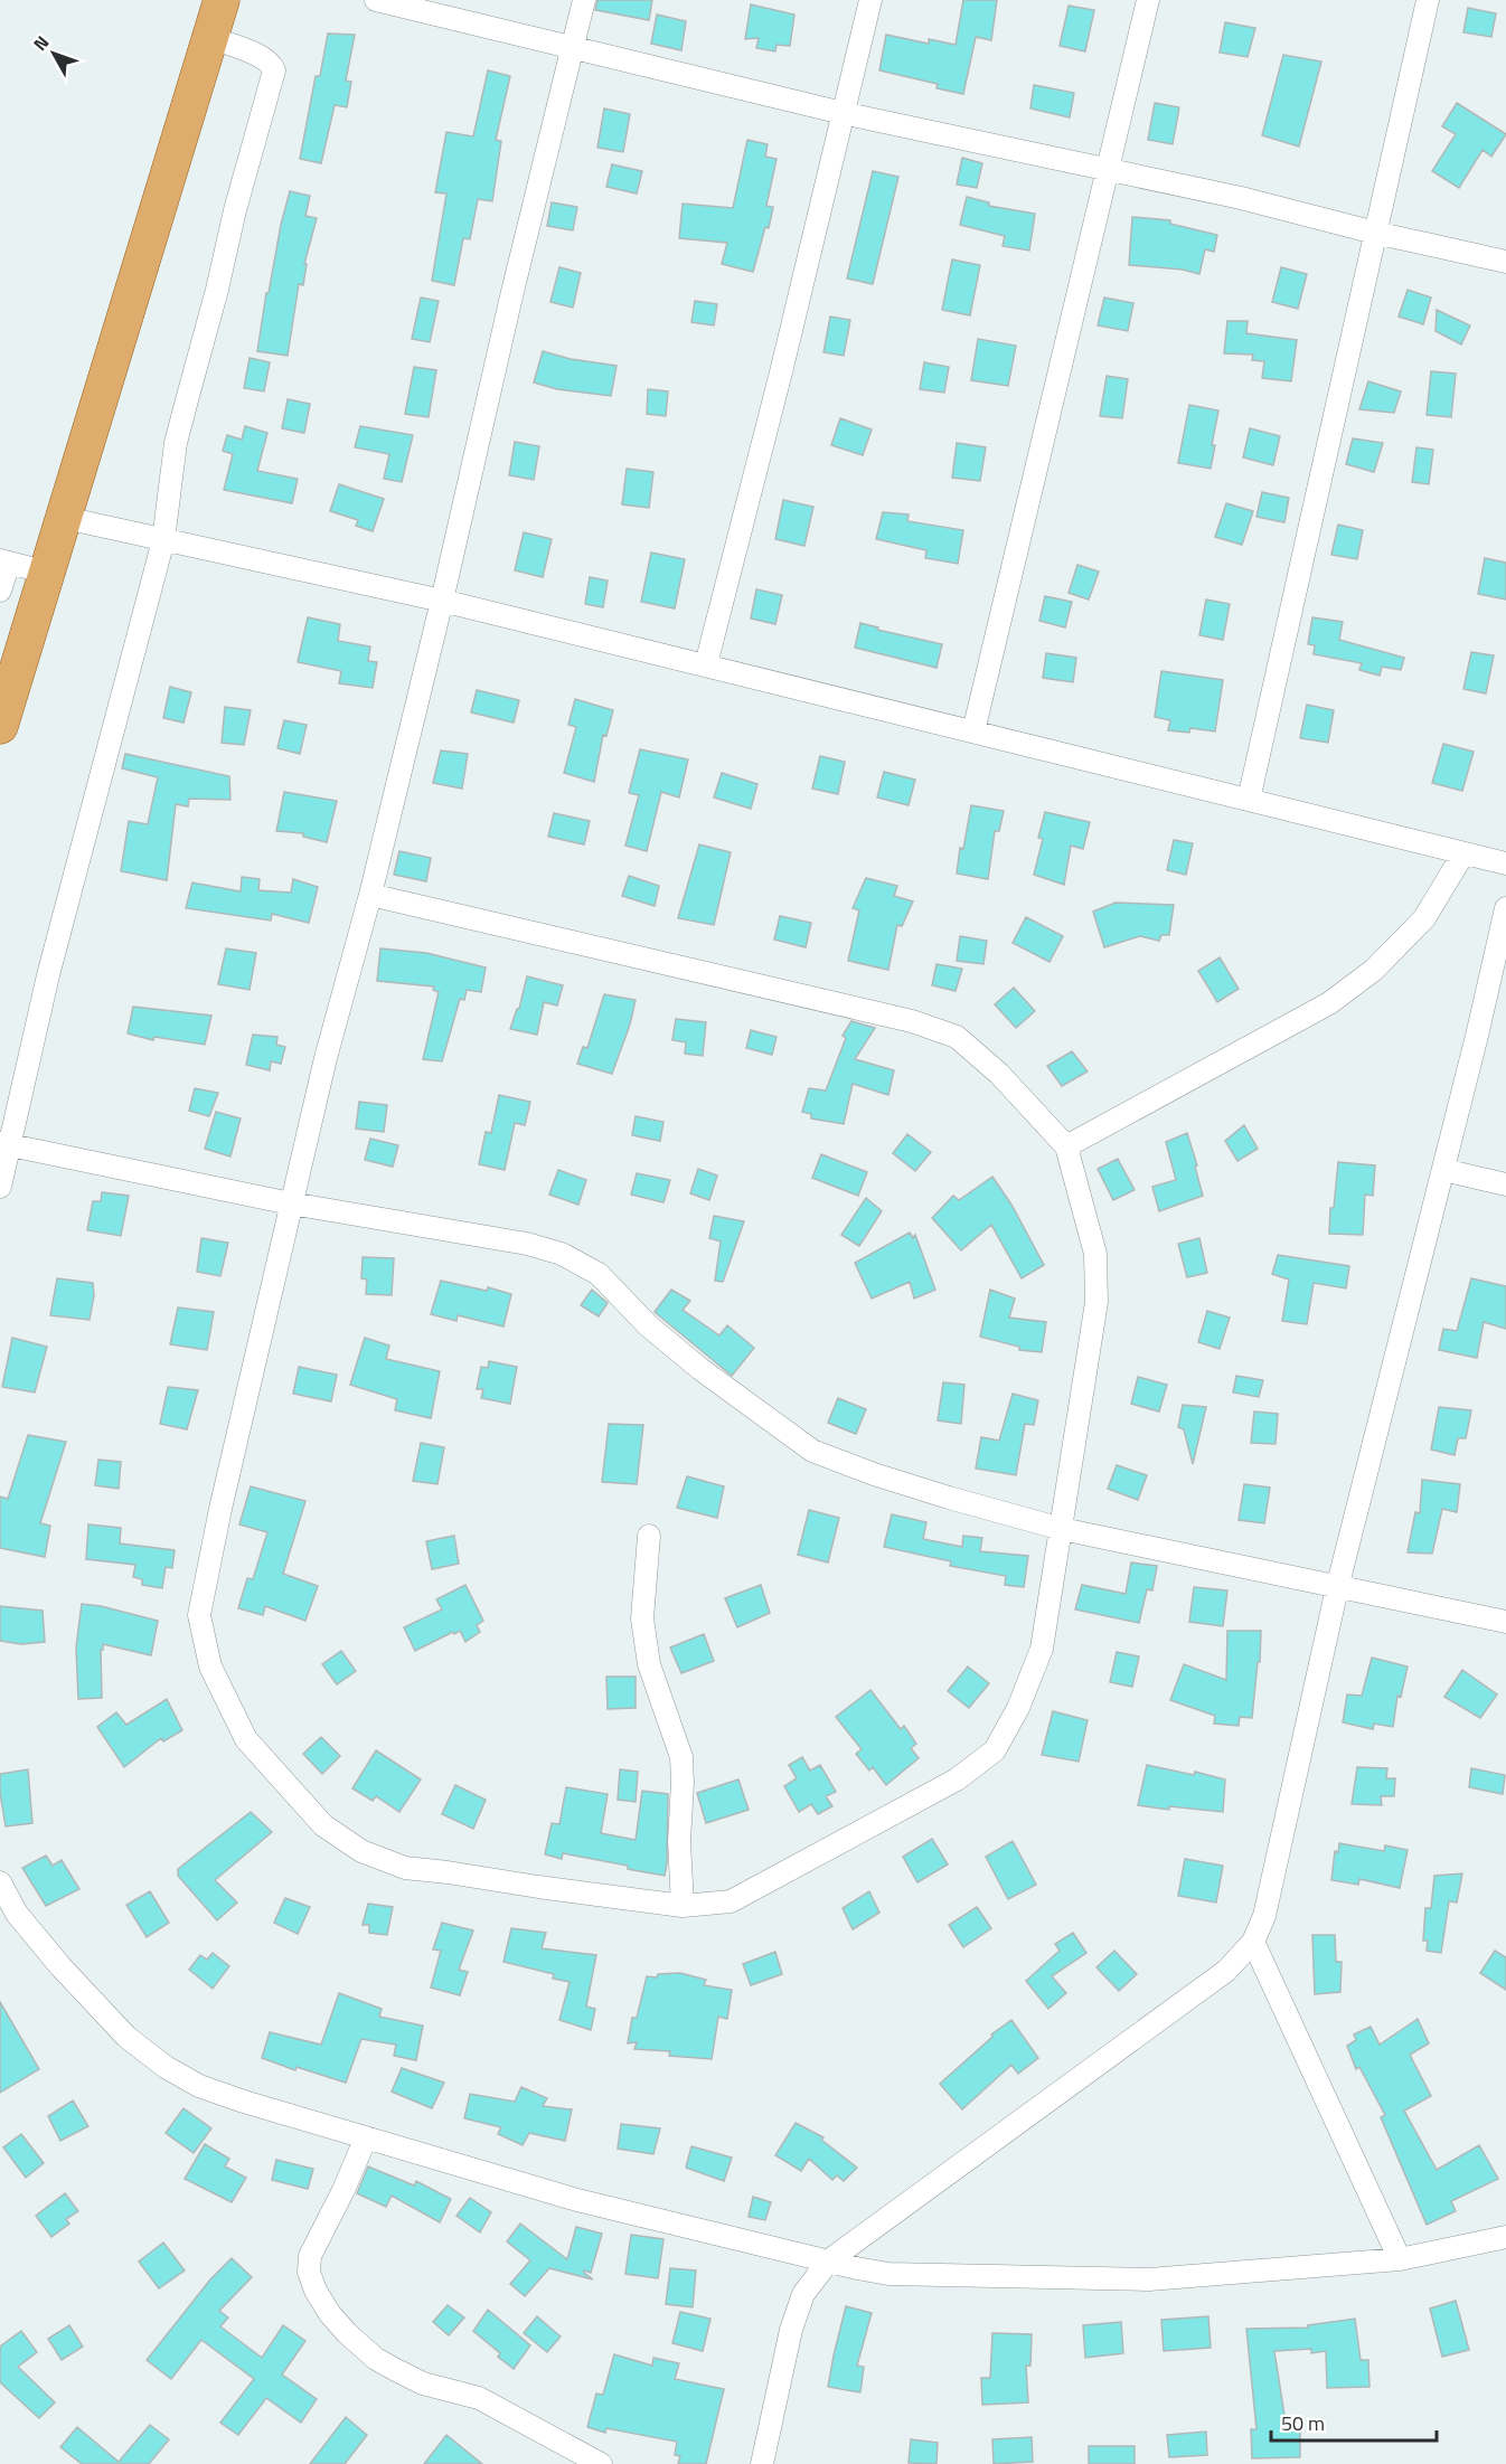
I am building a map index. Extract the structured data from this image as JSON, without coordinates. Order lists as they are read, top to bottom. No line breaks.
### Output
{"scale_bar":"50 m","north":"top left"}
